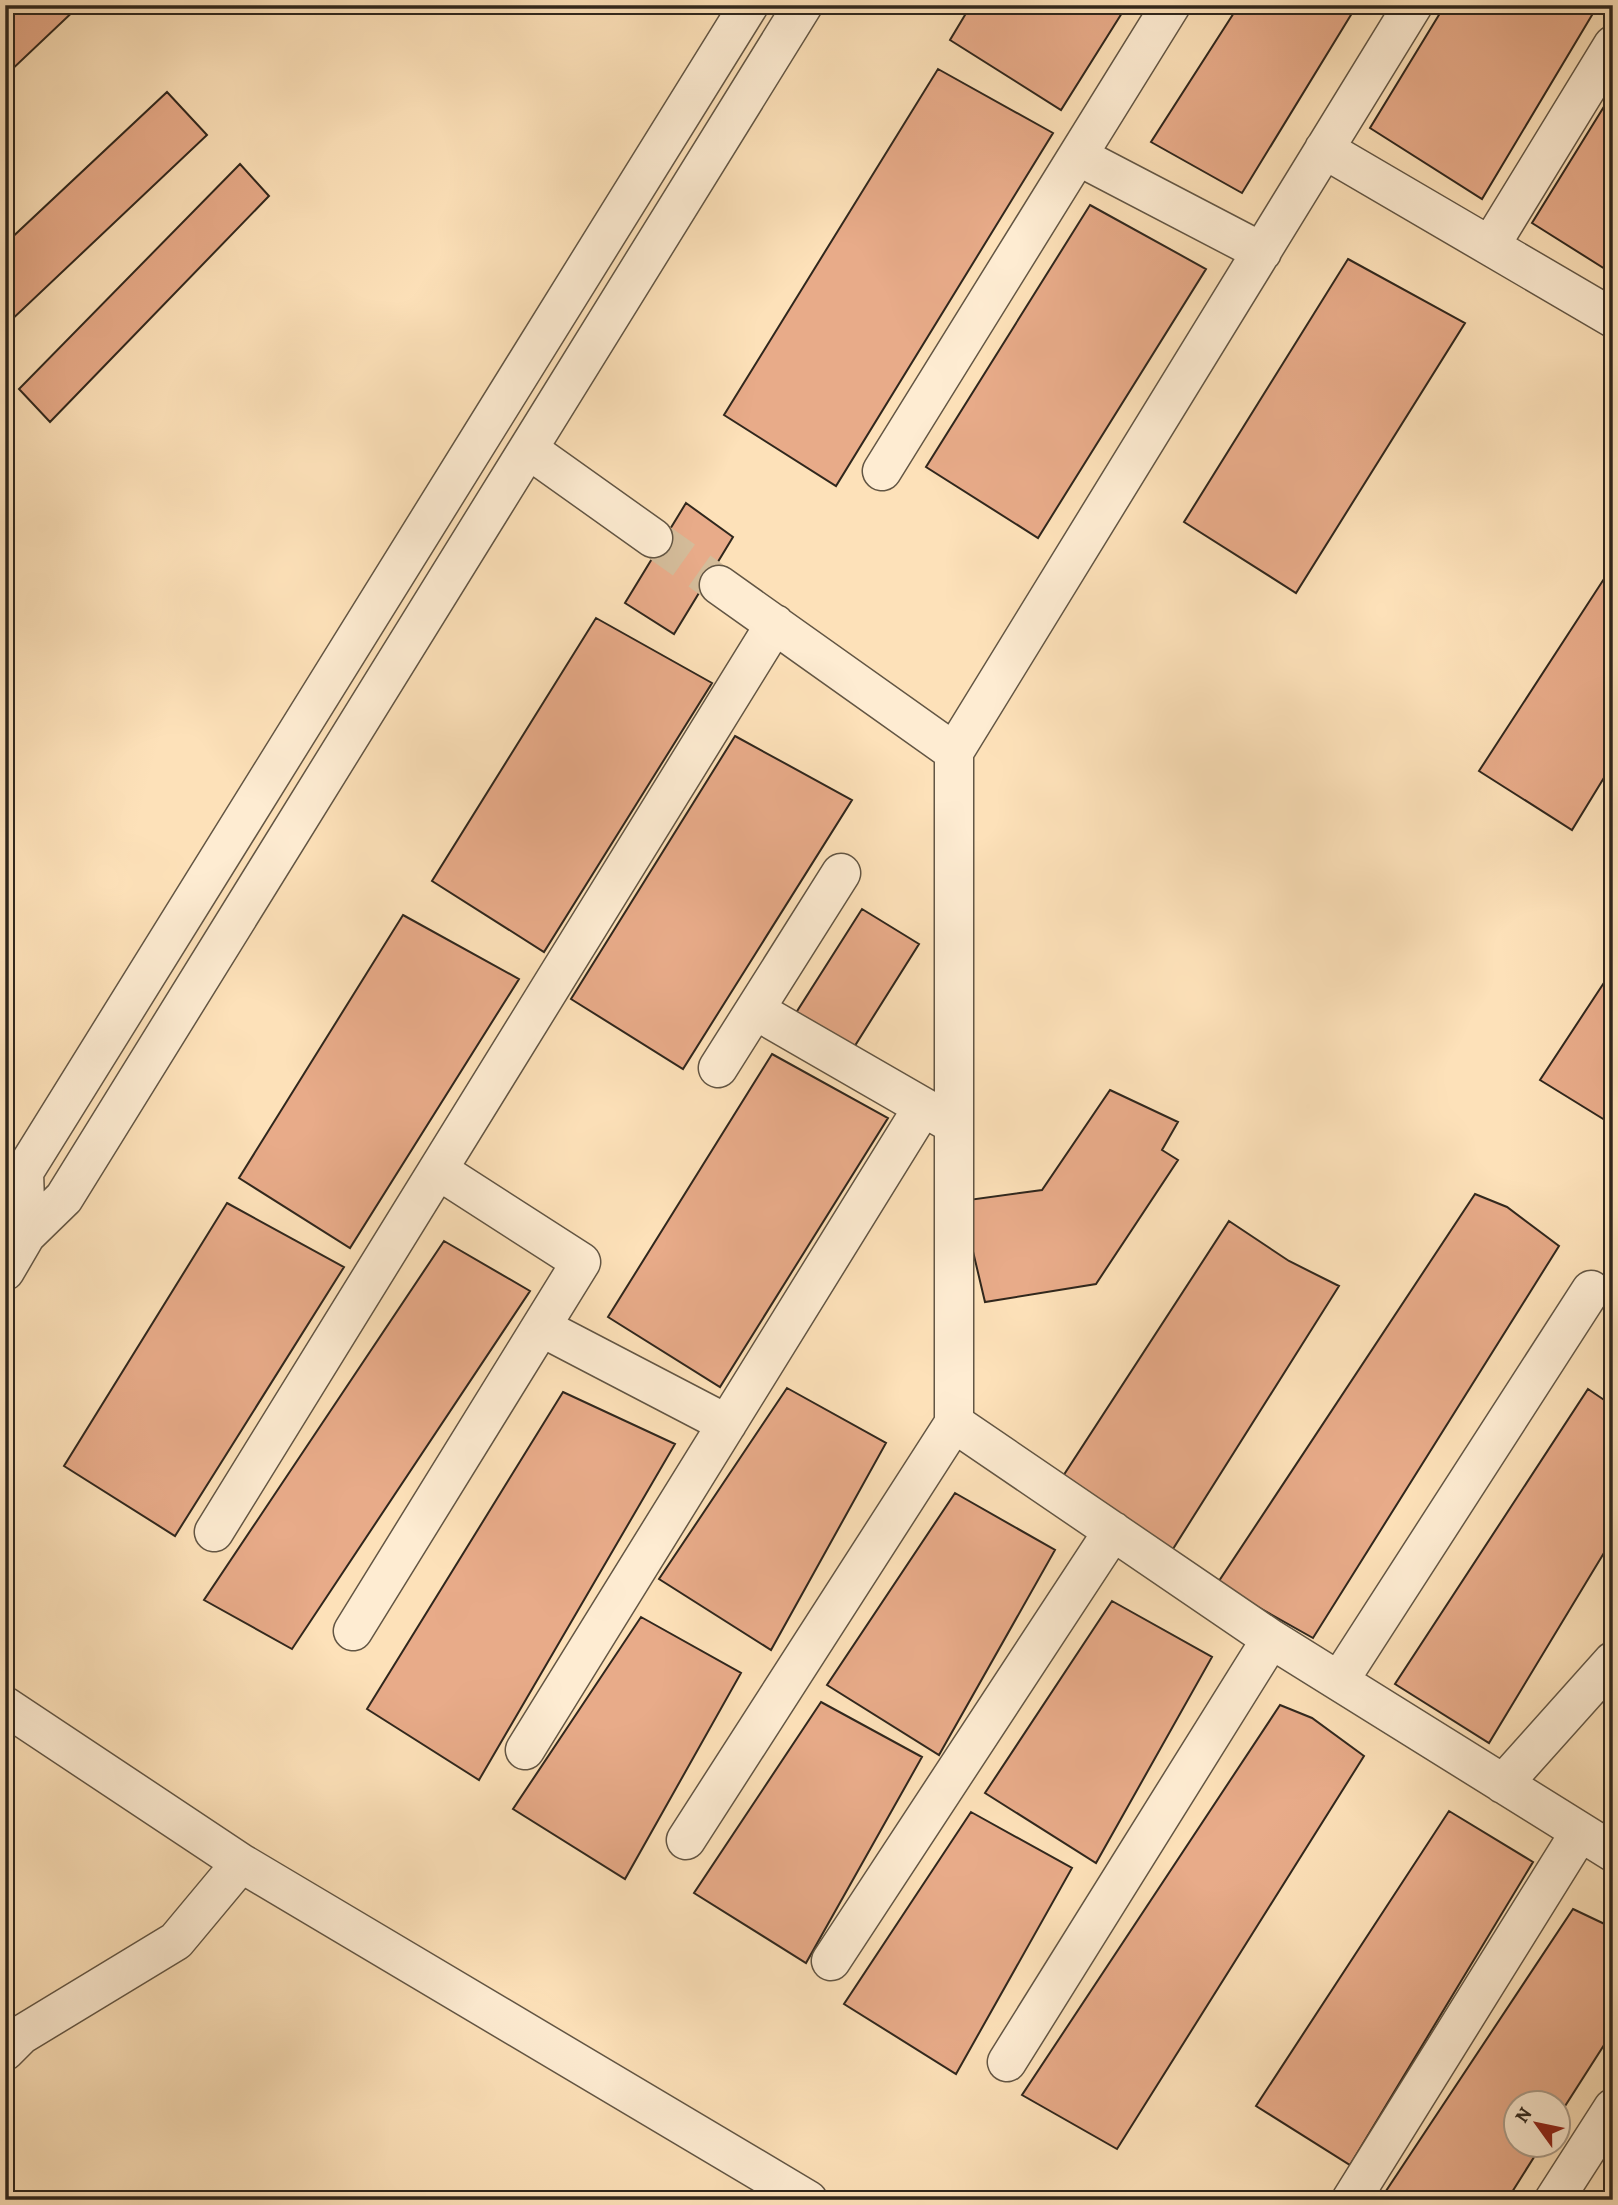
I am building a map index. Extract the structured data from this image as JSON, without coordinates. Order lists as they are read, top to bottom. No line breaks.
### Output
{"north":"top left"}
